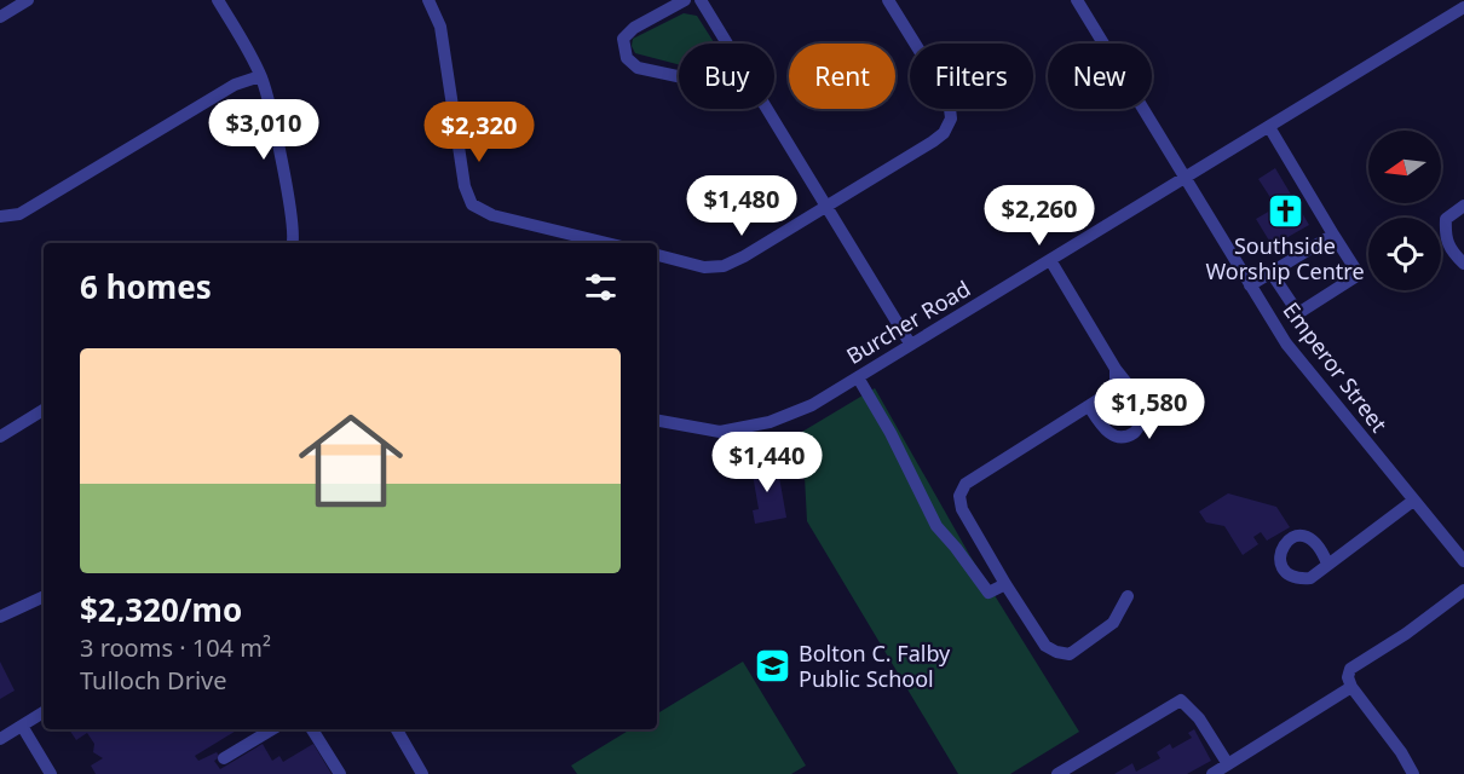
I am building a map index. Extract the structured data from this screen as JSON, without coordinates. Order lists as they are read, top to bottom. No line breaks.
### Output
{"streets":{"street":["Burcher Road","Emperor Street"]},"crossings":[["Burcher Road","Emperor Street"]],"places":{"church":["Southside Worship Centre"],"school or university":["Bolton C. Falby Public School"]},"north":"left","page":{"chip":["Buy","Rent","Filters","New"],"price":["$3,010","$2,320","$1,480","$2,260","$1,580","$1,440"],"heading":"6 homes","list":[{"name":"$2,320/mo","note":"3 rooms · 104 m² · Tulloch Drive"}]}}
